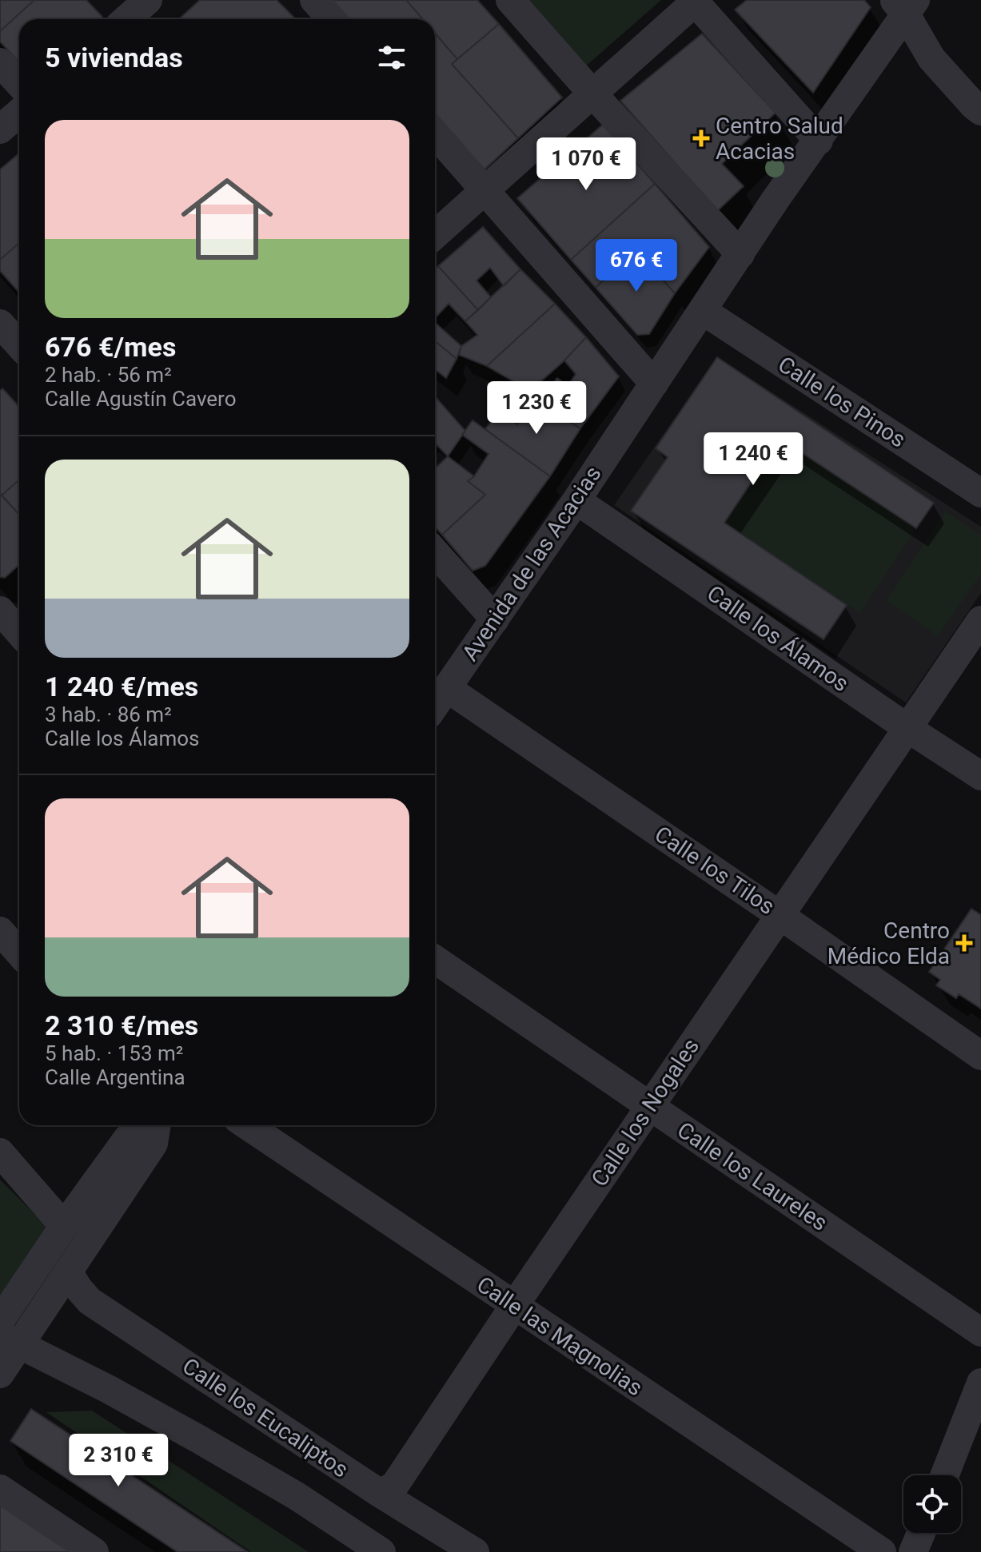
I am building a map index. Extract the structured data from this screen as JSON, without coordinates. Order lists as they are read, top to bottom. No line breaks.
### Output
{"streets":{"street":["Calle los Pinos","Avenida de las Acacias","Calle los Álamos","Calle los Tilos","Calle los Nogales","Calle los Laureles","Calle las Magnolias","Calle los Eucaliptos"]},"crossings":[["Calle los Pinos","Avenida de las Acacias"],["Avenida de las Acacias","Calle los Álamos"],["Avenida de las Acacias","Calle los Tilos"],["Calle los Álamos","Calle los Nogales"],["Calle los Tilos","Calle los Nogales"],["Calle los Nogales","Calle los Laureles"],["Calle los Nogales","Calle las Magnolias"],["Calle los Nogales","Calle los Eucaliptos"]],"places":{"health":["Centro Salud Acacias","Centro Médico Elda"]},"page":{"heading":"5 viviendas","list":[{"name":"676 €/mes","note":"2 hab. · 56 m² · Calle Agustín Cavero"},{"name":"1 240 €/mes","note":"3 hab. · 86 m² · Calle los Álamos"},{"name":"2 310 €/mes","note":"5 hab. · 153 m² · Calle Argentina"}],"price":["1 070 €","676 €","1 230 €","1 240 €","2 310 €"]}}
